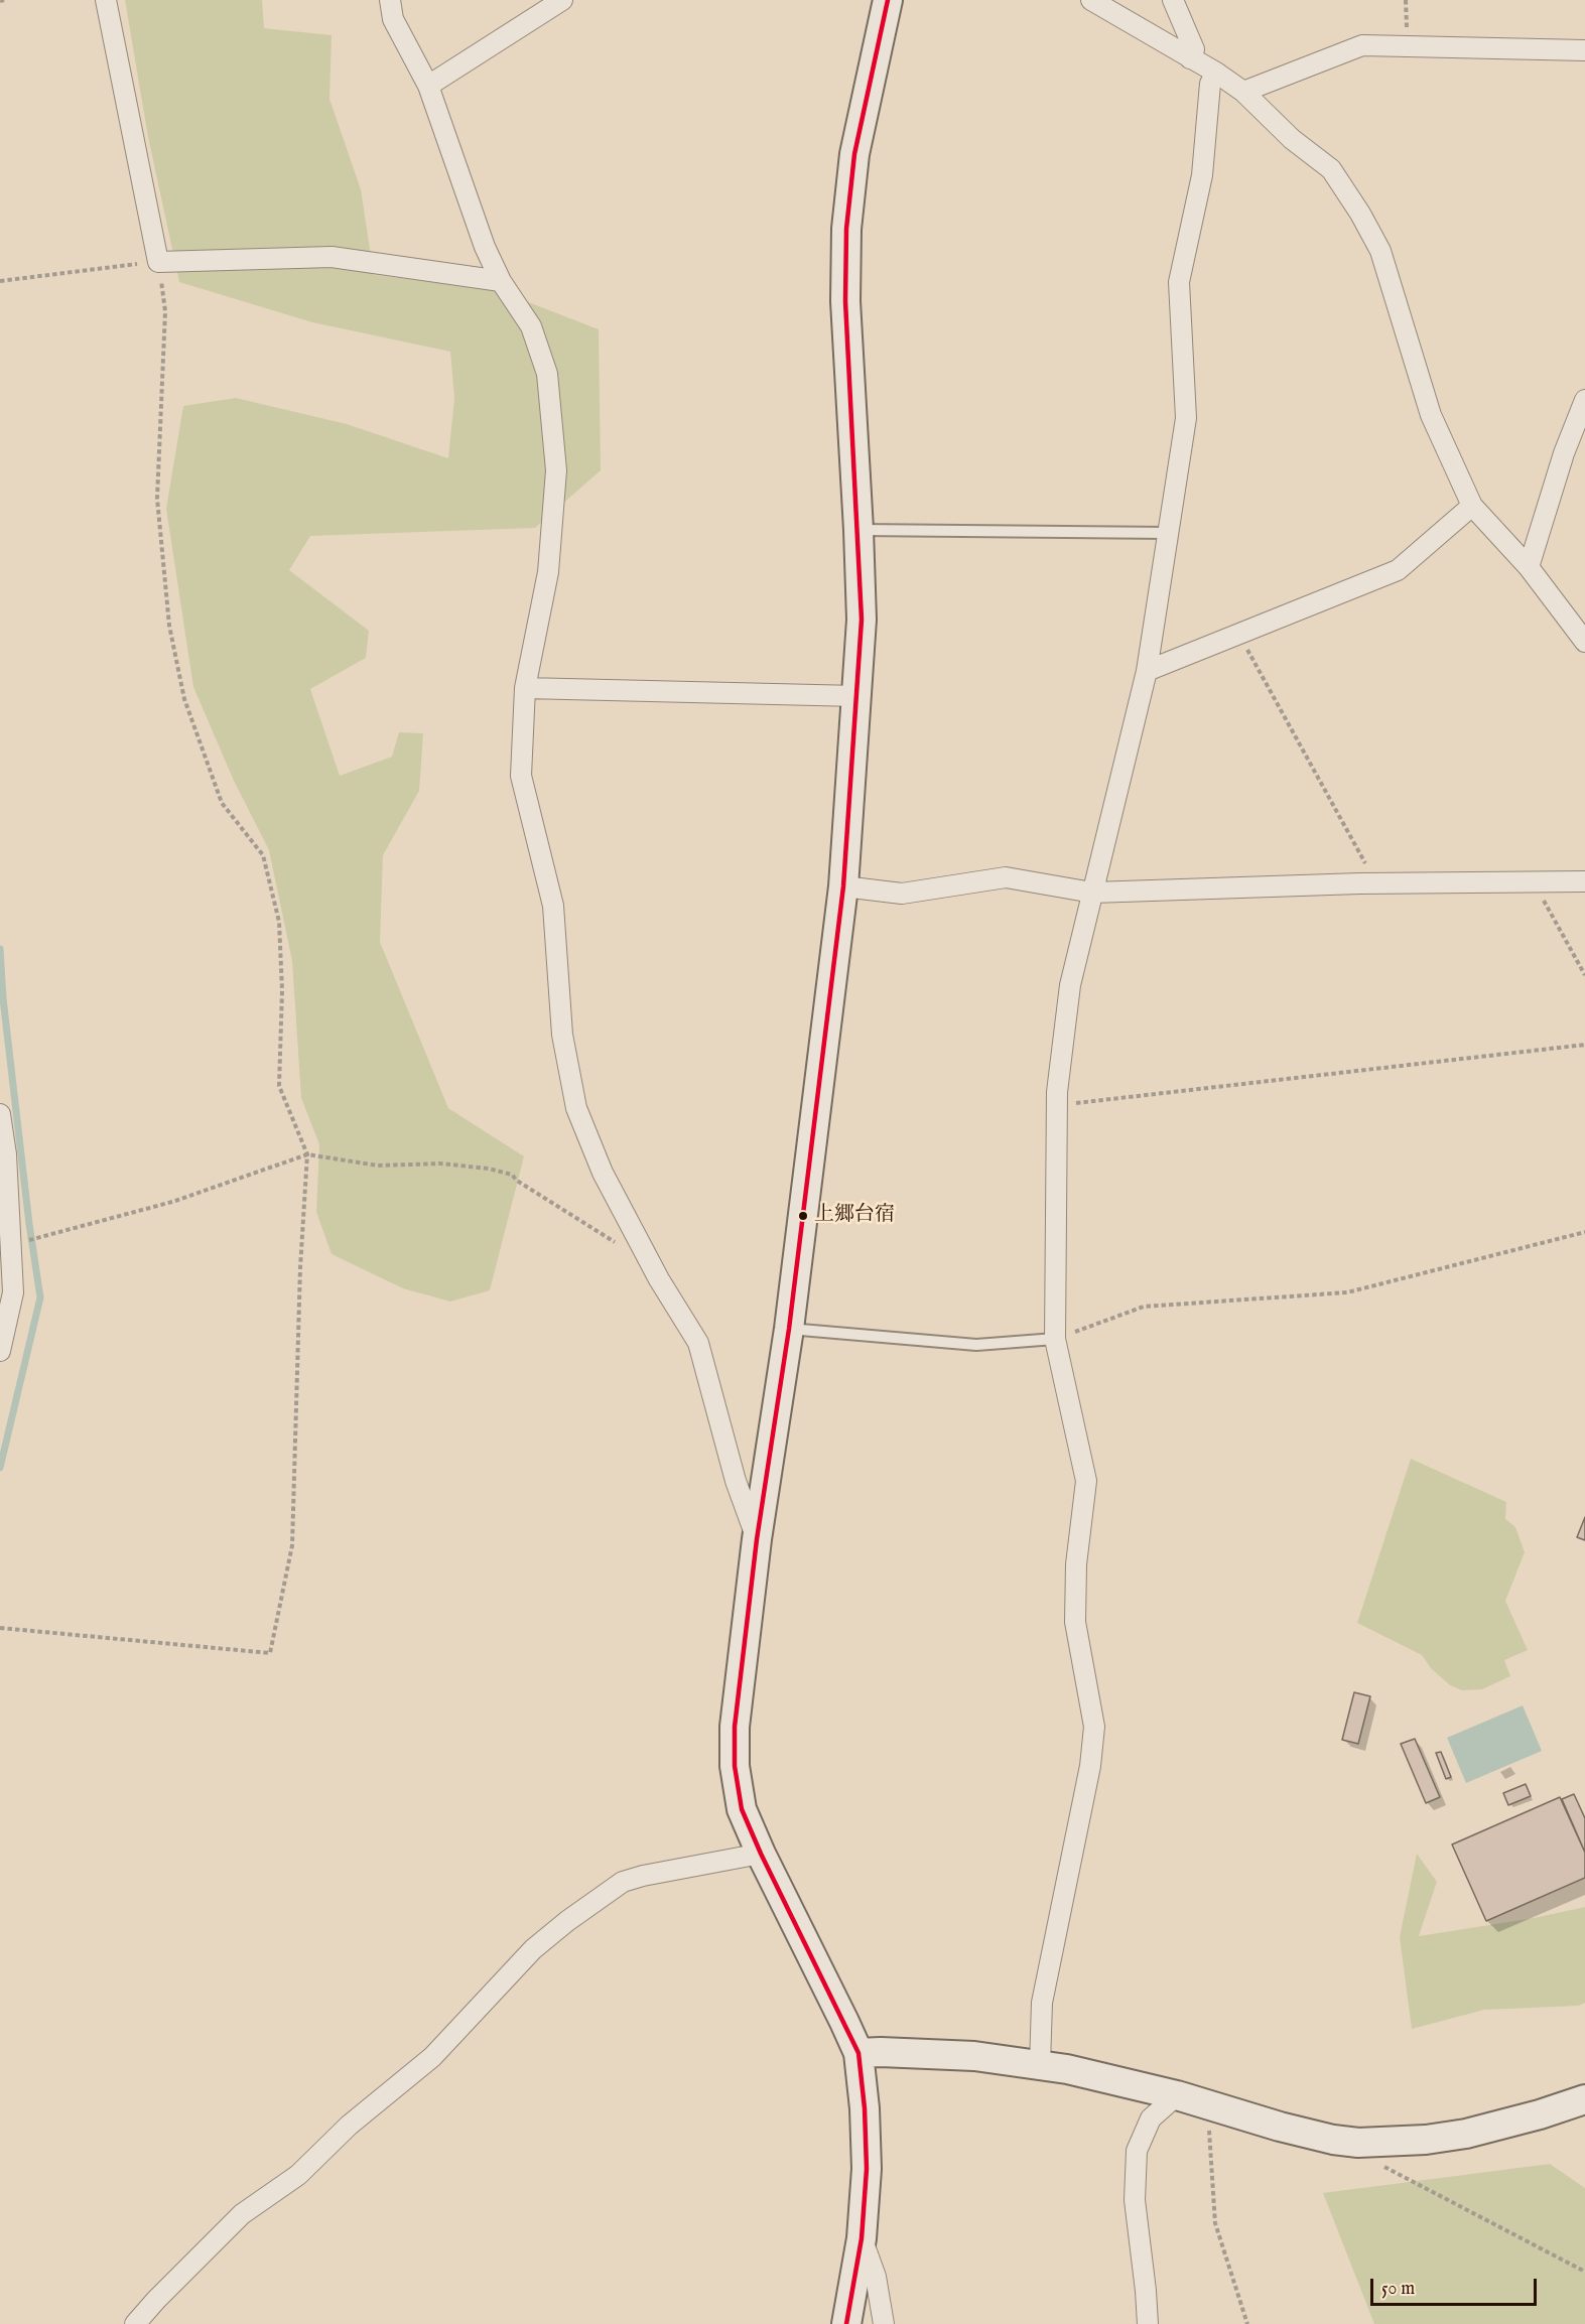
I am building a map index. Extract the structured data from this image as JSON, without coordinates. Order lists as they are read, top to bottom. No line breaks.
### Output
{"places":["上郷台宿"],"scale_bar":"50 m"}
